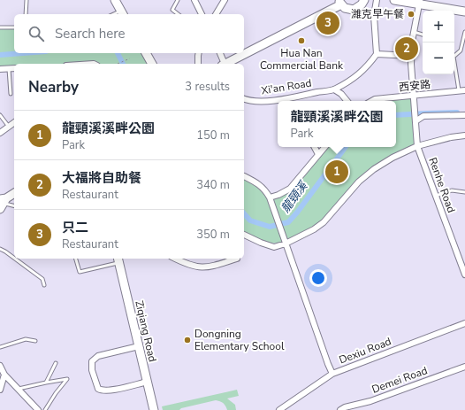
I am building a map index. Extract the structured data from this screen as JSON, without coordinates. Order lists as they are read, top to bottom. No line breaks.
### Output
{"streets":{"main road":["Ziqiang Road"],"street":["西安路","Xi'an Road","Renhe Road","Dexiu Road","Demei Road"]},"crossings":[["西安路","Renhe Road"]],"water":["龍頸溪"],"places":["濰克早午餐","Hua Nan Commercial Bank","Dongning Elementary School"],"page":{"pins":["3","2","1"],"map_buttons":["+","−"],"search":"Search here","heading":["Nearby","3 results"],"popup":["龍頸溪溪畔公園","Park"],"list":[{"mark":"1","name":"龍頸溪溪畔公園","note":"Park","value":"150 m"},{"mark":"2","name":"大福將自助餐","note":"Restaurant","value":"340 m"},{"mark":"3","name":"只二","note":"Restaurant","value":"350 m"}]}}
